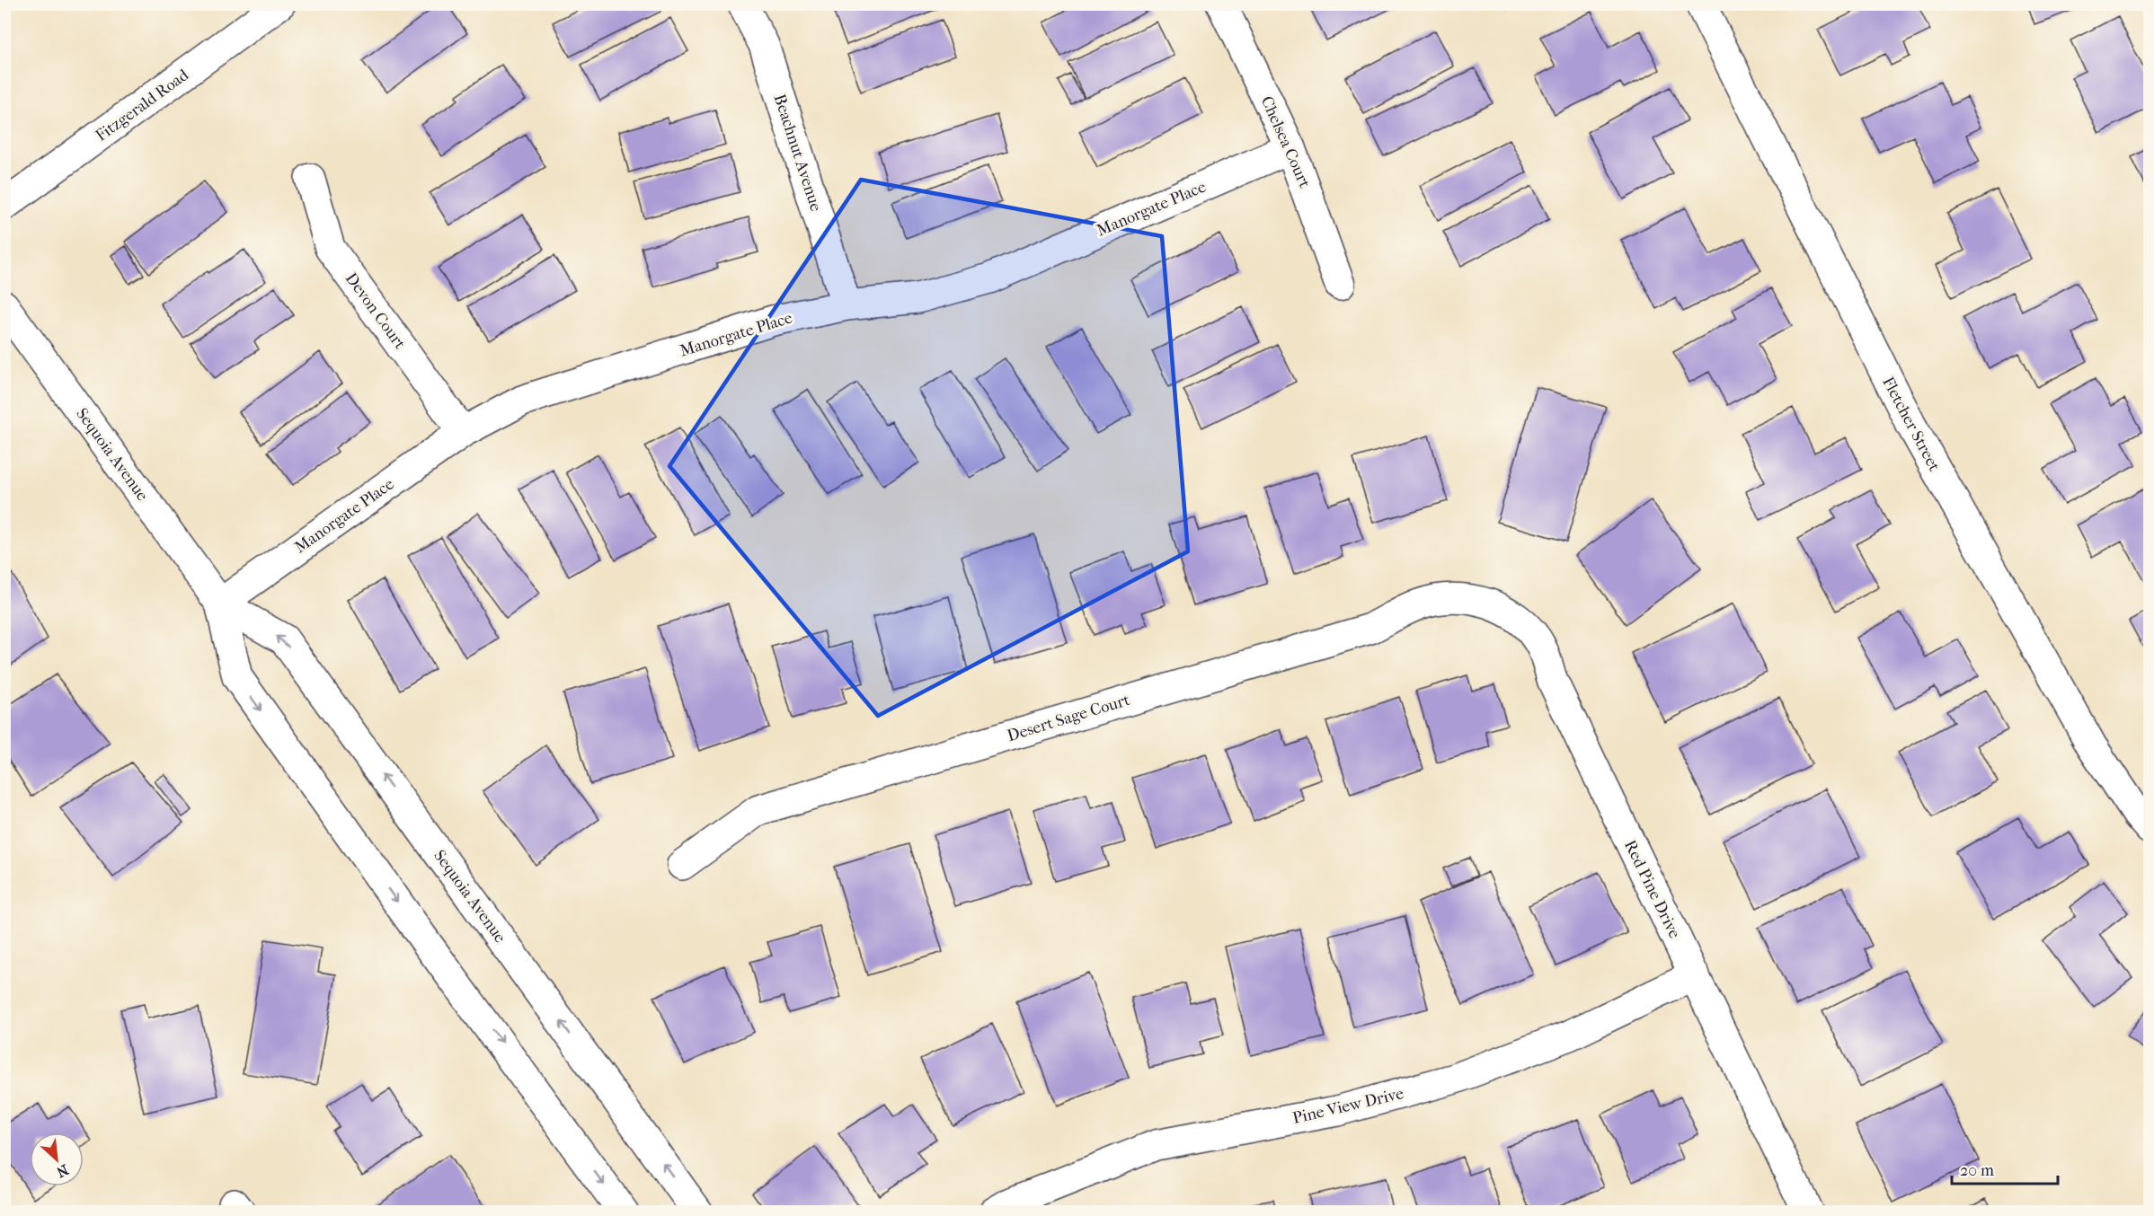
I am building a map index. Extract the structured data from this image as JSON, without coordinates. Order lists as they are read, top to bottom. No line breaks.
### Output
{"streets":{"street":["Fitzgerald Road","Chelsea Court","Beachnut Avenue","Manorgate Place","Devon Court","Fletcher Street","Sequoia Avenue","Desert Sage Court","Red Pine Drive","Pine View Drive"]},"crossings":[["Chelsea Court","Manorgate Place"],["Beachnut Avenue","Manorgate Place"],["Manorgate Place","Devon Court"],["Manorgate Place","Sequoia Avenue"],["Desert Sage Court","Red Pine Drive"],["Red Pine Drive","Pine View Drive"]],"scale_bar":"20 m","north":"bottom right"}
